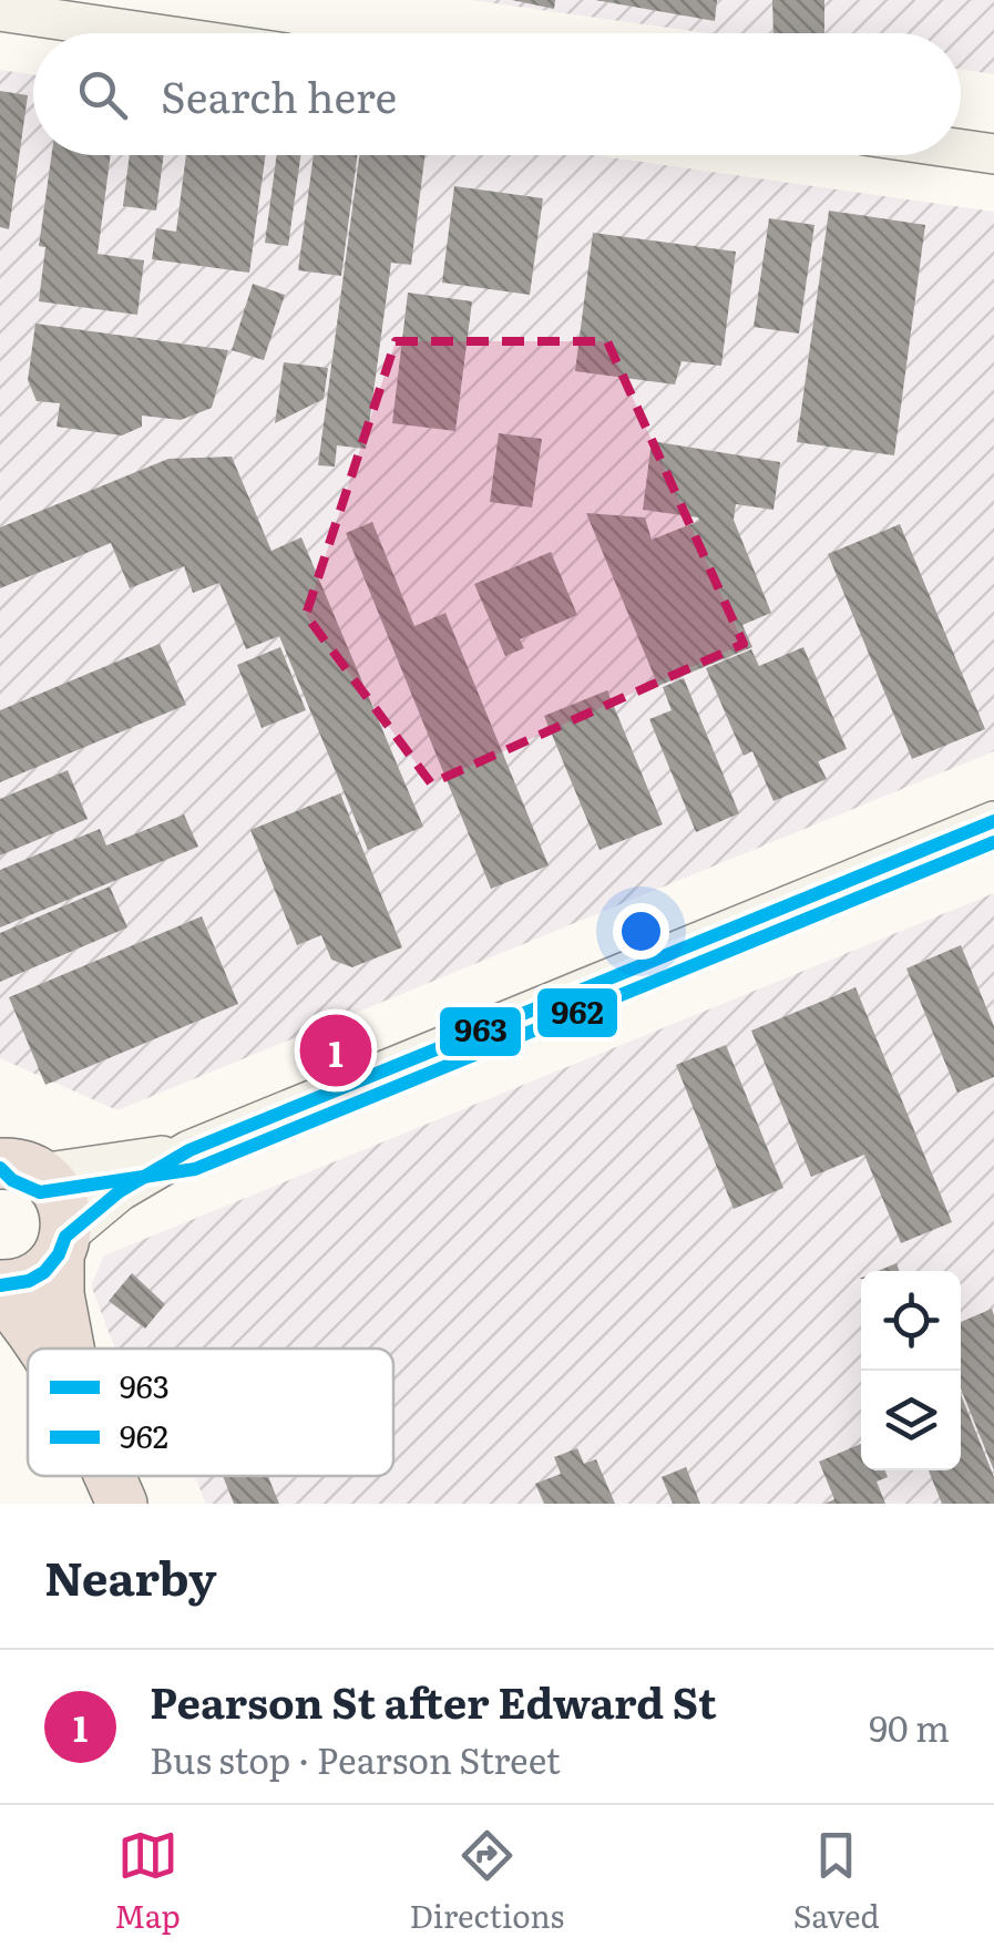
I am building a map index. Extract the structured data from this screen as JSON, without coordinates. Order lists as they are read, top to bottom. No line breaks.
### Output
{"lines":["transit line 963","transit line 962"],"legend":["963","962"],"page":{"search":"Search here","pins":"1","heading":"Nearby","list":[{"mark":"1","name":"Pearson St after Edward St","note":"Bus stop · Pearson Street","value":"90 m"}],"nav":["Map","Directions","Saved"]}}
